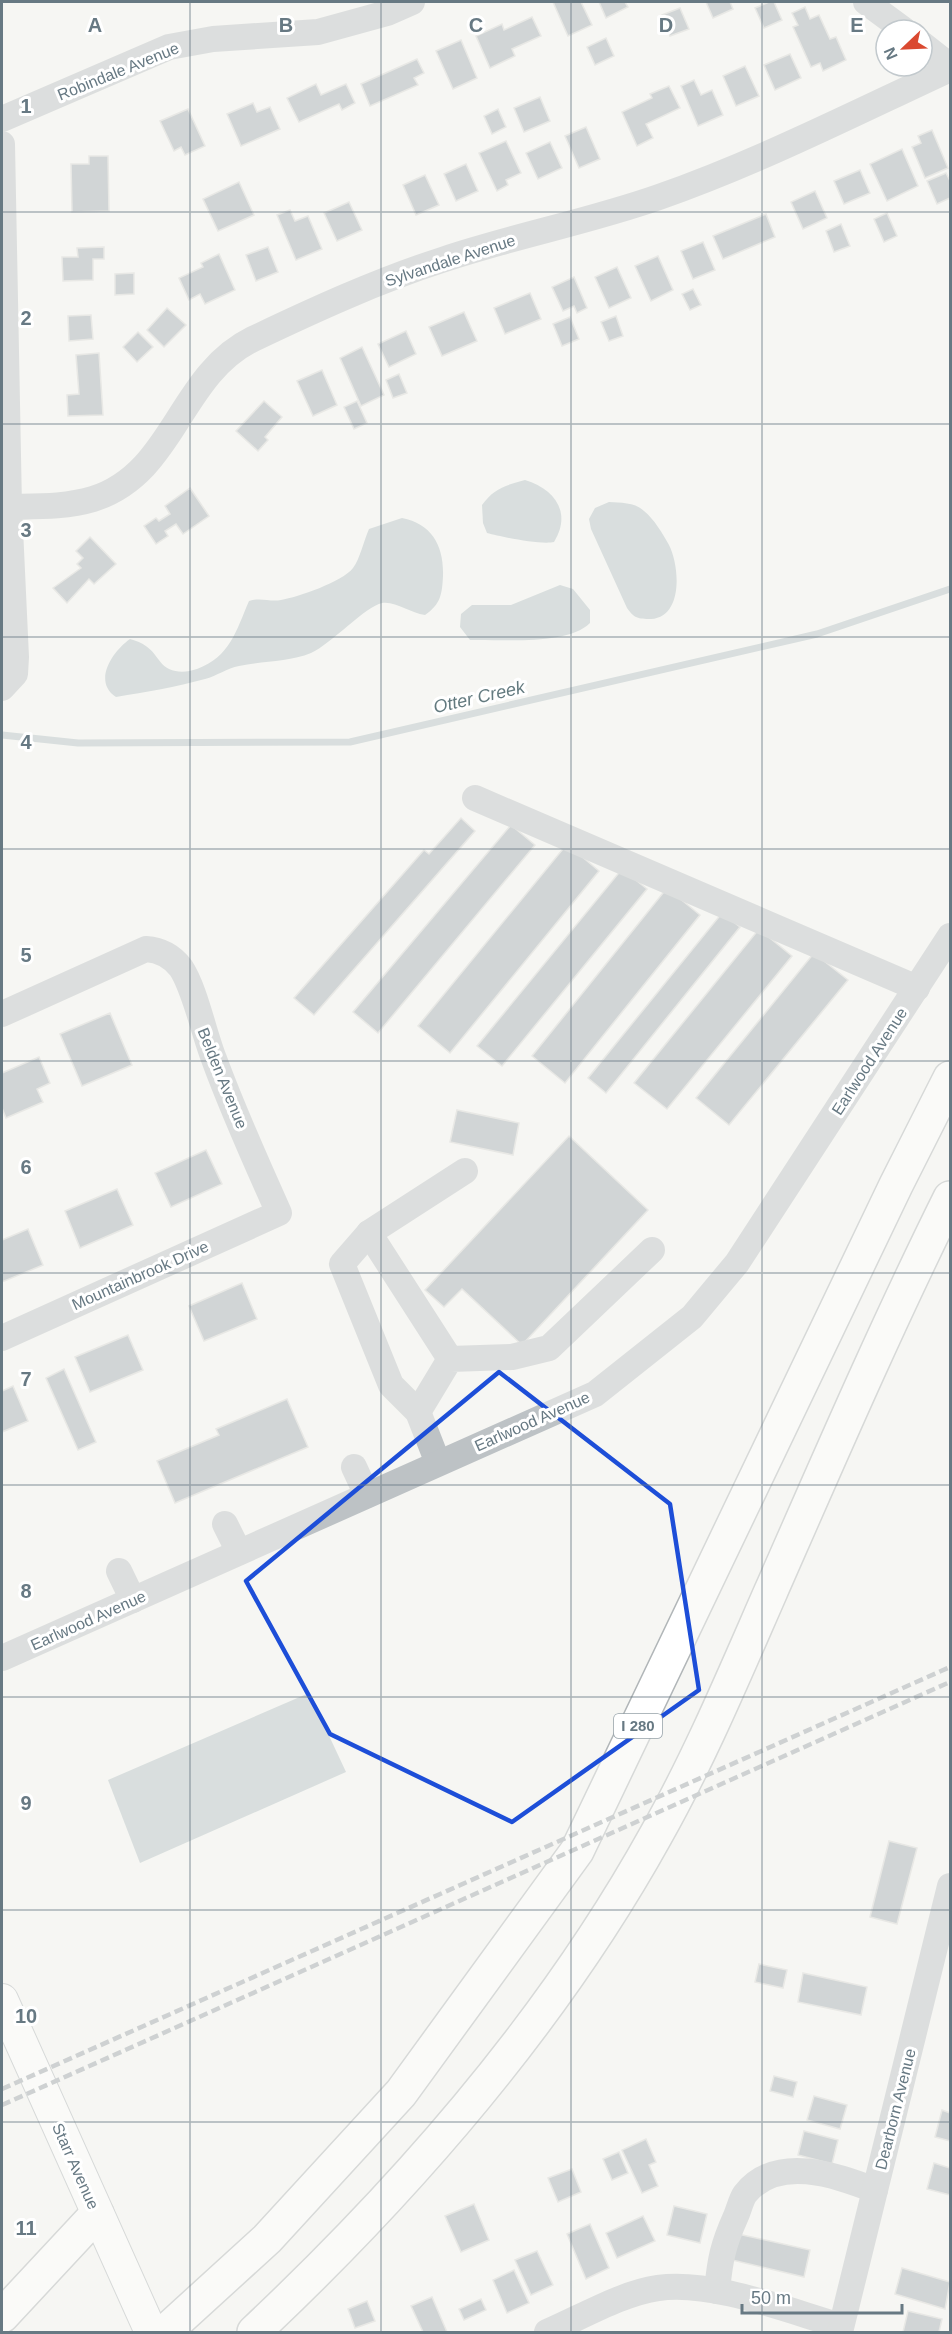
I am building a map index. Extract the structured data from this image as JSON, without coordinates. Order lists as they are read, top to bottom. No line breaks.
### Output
{"streets":{"highway":["I 280"],"main road":["Starr Avenue"],"street":["Robindale Avenue","Sylvandale Avenue","Earlwood Avenue","Belden Avenue","Mountainbrook Drive","Dearborn Avenue"]},"crossings":[["Belden Avenue","Mountainbrook Drive"]],"water":["Otter Creek"],"scale_bar":"50 m","north":"bottom left","grid":{"columns":["A","B","C","D","E"],"rows":["1","2","3","4","5","6","7","8","9","10","11"]}}
